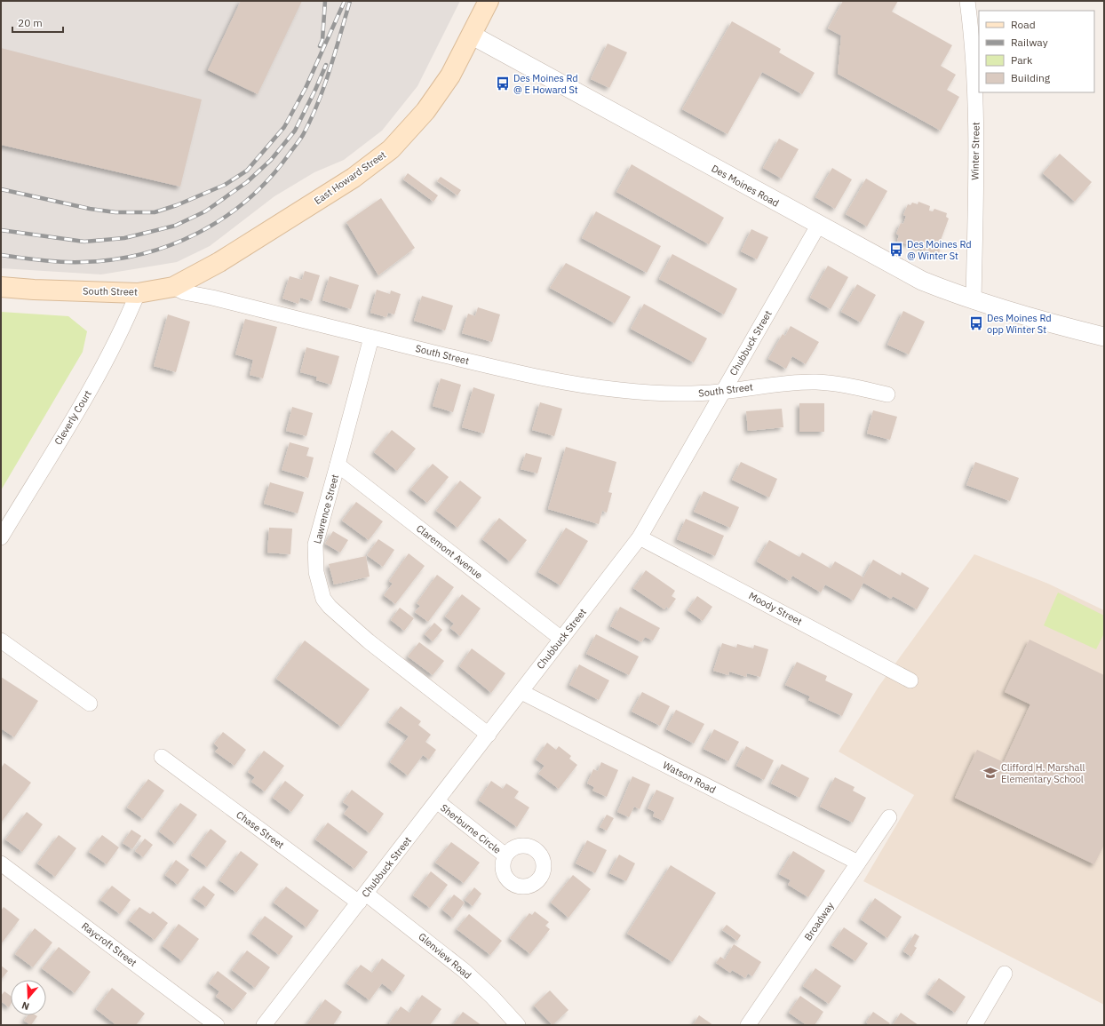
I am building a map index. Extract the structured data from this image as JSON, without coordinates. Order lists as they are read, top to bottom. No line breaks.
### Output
{"streets":{"main road":["East Howard Street","South Street"],"street":["Winter Street","Des Moines Road","Chubbuck Street","Cleverly Court","Lawrence Street","Claremont Avenue","Moody Street","Watson Road","Sherburne Circle","Chase Street","Broadway","Raycroft Street","Glenview Road"]},"crossings":[["Winter Street","Des Moines Road"],["East Howard Street","Des Moines Road"],["East Howard Street","South Street"],["Des Moines Road","Chubbuck Street"],["South Street","Chubbuck Street"],["South Street","Cleverly Court"],["South Street","Lawrence Street"],["Chubbuck Street","Lawrence Street"],["Chubbuck Street","Claremont Avenue"],["Chubbuck Street","Moody Street"],["Chubbuck Street","Watson Road"],["Chubbuck Street","Sherburne Circle"],["Chubbuck Street","Chase Street"],["Chubbuck Street","Glenview Road"],["Lawrence Street","Claremont Avenue"],["Watson Road","Broadway"],["Chase Street","Glenview Road"]],"places":{"bus stop":["Des Moines Rd @ E Howard St","Des Moines Rd @ Winter St","Des Moines Rd opp Winter St"],"school or university":["Clifford H. Marshall Elementary School"]},"legend":["Road","Railway","Park","Building"],"scale_bar":"20 m","north":"bottom"}
